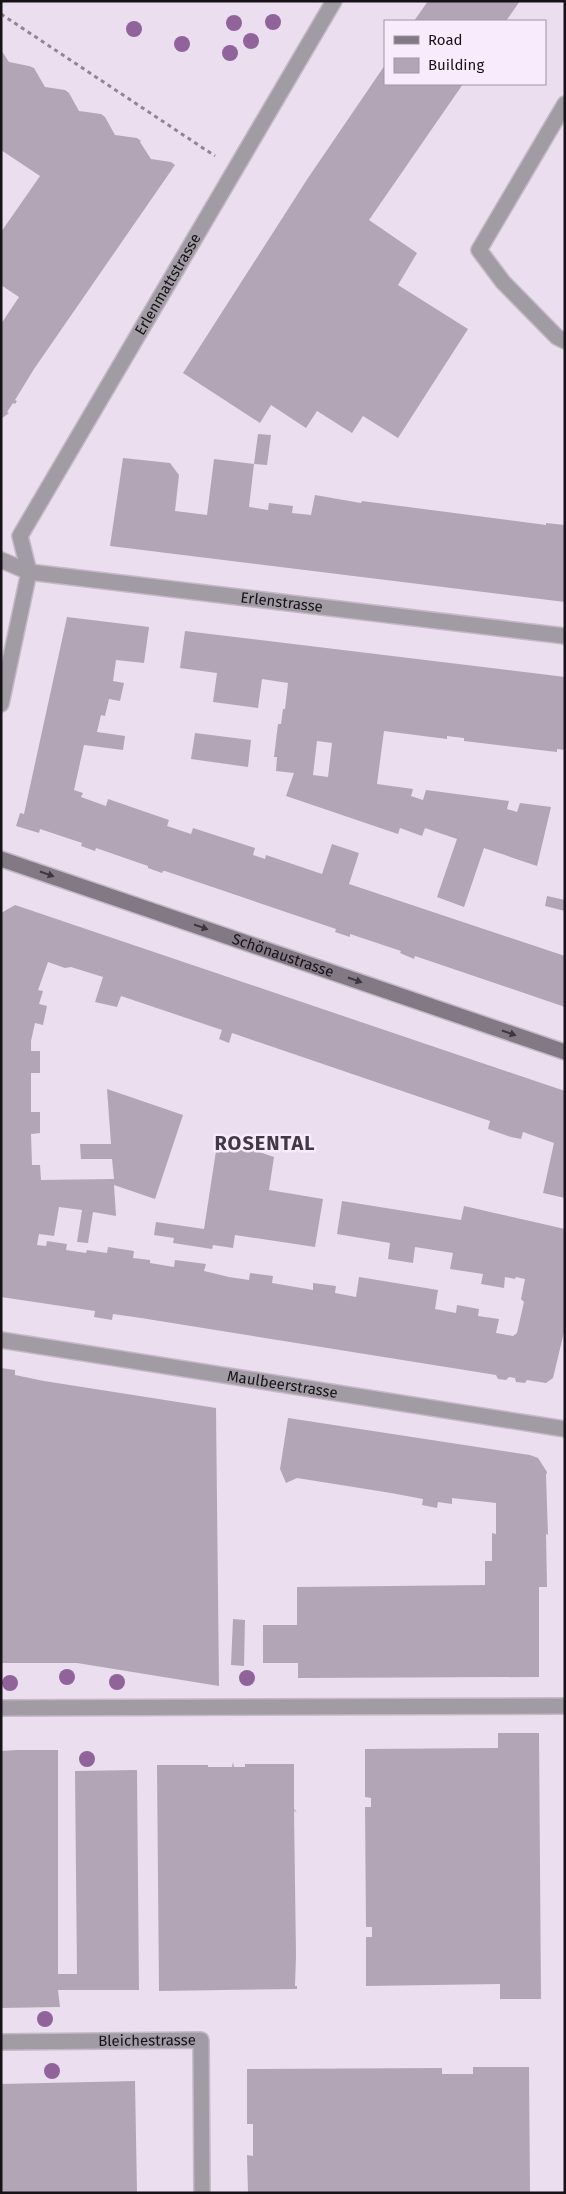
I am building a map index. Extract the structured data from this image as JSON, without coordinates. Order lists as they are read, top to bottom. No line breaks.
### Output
{"streets":{"street":["Erlenmattstrasse","Erlenstrasse","Schönaustrasse","Maulbeerstrasse","Bleichestrasse"]},"crossings":[["Erlenmattstrasse","Erlenstrasse"]],"one_way":["Schönaustrasse"],"districts":["ROSENTAL"],"legend":["Road","Building"]}
